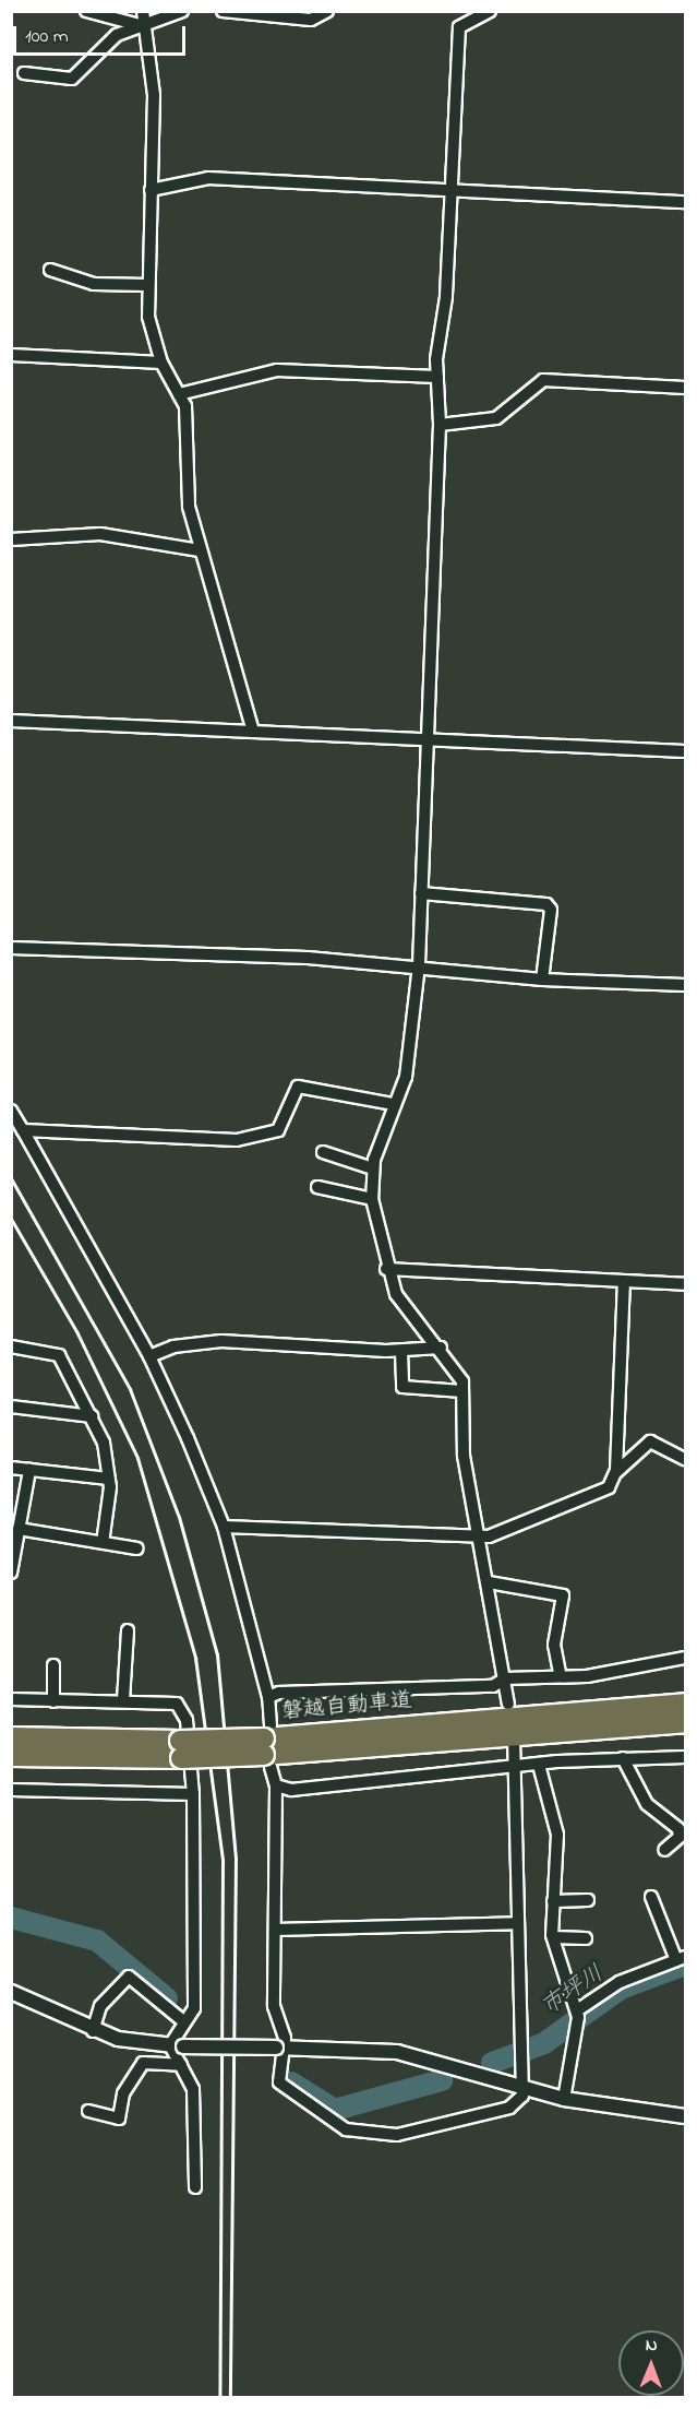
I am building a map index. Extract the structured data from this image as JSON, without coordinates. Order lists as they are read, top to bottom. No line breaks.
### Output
{"streets":{"highway":["磐越自動車道"]},"water":["市坪川"],"scale_bar":"100 m","north":"top"}
